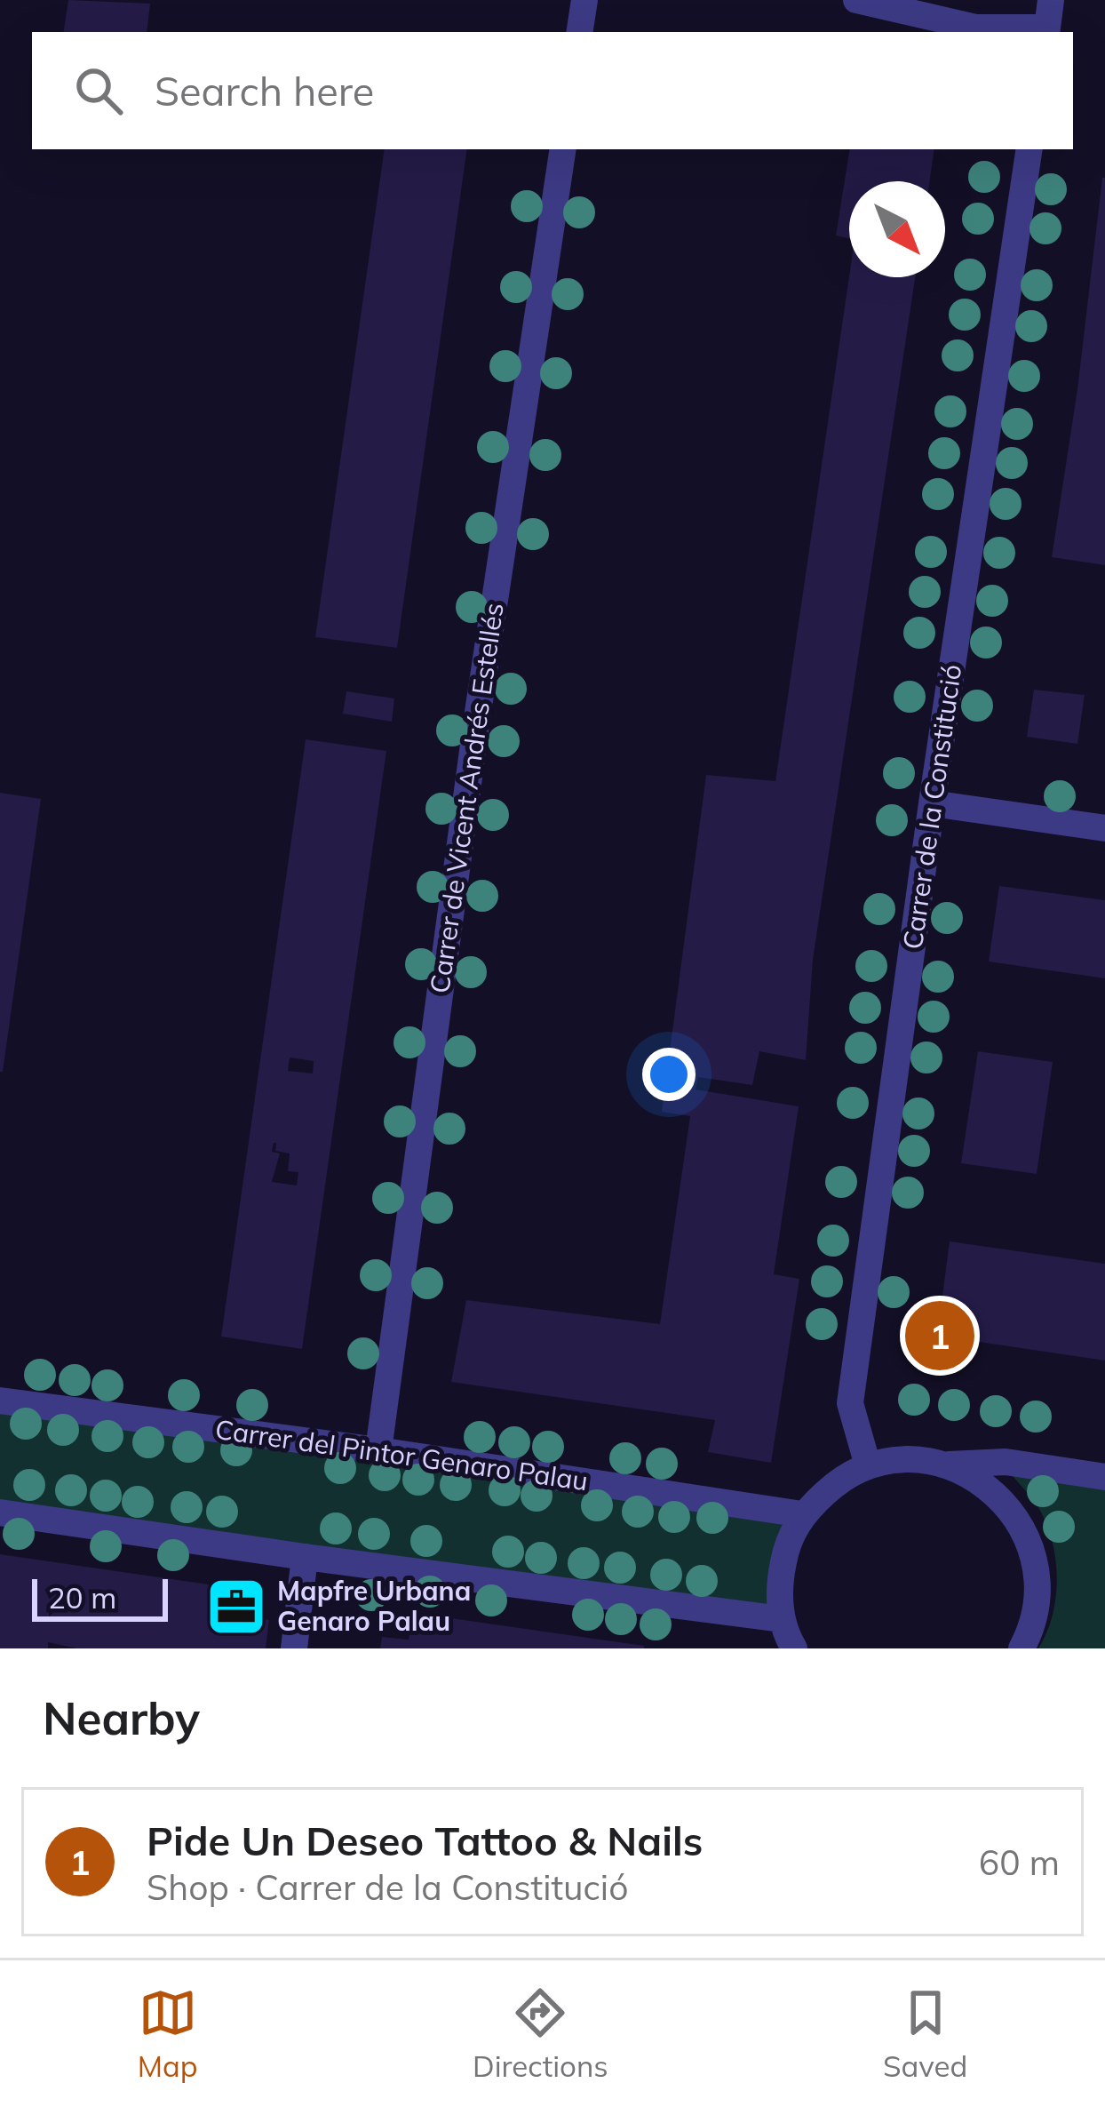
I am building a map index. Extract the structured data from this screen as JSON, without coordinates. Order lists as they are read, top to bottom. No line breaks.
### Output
{"streets":{"street":["Carrer de Vicent Andrés Estellés","Carrer de la Constitució","Carrer del Pintor Genaro Palau"]},"crossings":[["Carrer de Vicent Andrés Estellés","Carrer del Pintor Genaro Palau"]],"places":{"office":["Mapfre Urbana Genaro Palau"]},"scale_bar":"20 m","north":"bottom right","page":{"search":"Search here","pins":"1","scale":"20 m","heading":"Nearby","list":[{"mark":"1","name":"Pide Un Deseo Tattoo & Nails","note":"Shop · Carrer de la Constitució","value":"60 m"}],"nav":["Map","Directions","Saved"]}}
